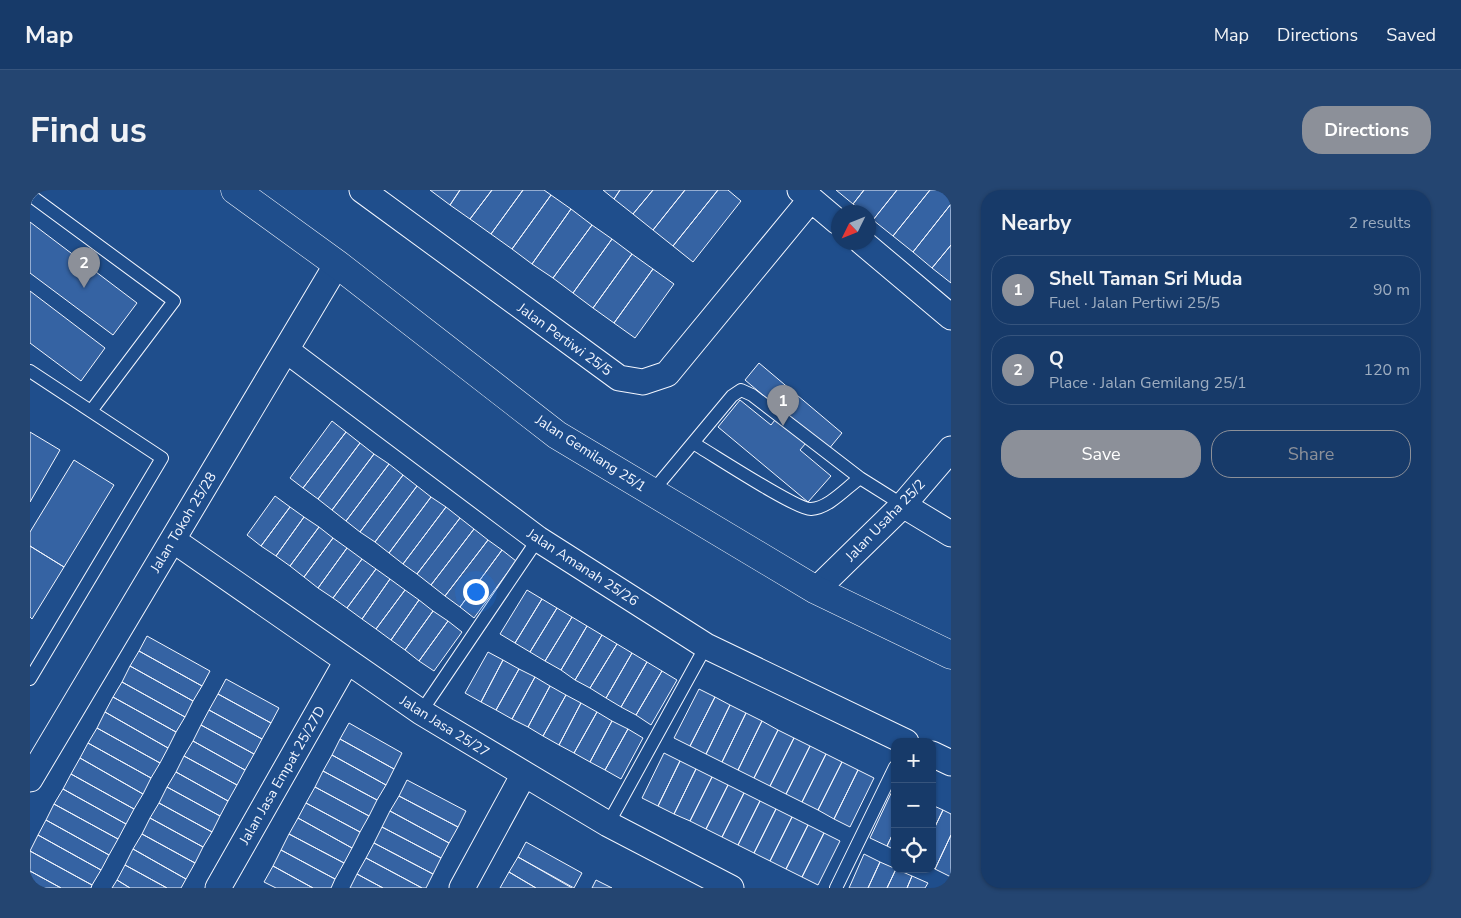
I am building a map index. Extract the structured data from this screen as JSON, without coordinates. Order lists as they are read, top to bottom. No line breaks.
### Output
{"streets":{"street":["Jalan Pertiwi 25/5","Jalan Gemilang 25/1","Jalan Usaha 25/2","Jalan Tokoh 25/28","Jalan Amanah 25/26","Jalan Jasa 25/27","Jalan Jasa Empat 25/27D"]},"crossings":[["Jalan Gemilang 25/1","Jalan Usaha 25/2"],["Jalan Gemilang 25/1","Jalan Tokoh 25/28"],["Jalan Tokoh 25/28","Jalan Amanah 25/26"],["Jalan Tokoh 25/28","Jalan Jasa 25/27"],["Jalan Jasa 25/27","Jalan Jasa Empat 25/27D"]],"north":"bottom left","page":{"header":"Map","nav":["Map","Directions","Saved"],"buttons":["Directions",["Save","Share"]],"title":"Find us","heading":["Nearby","2 results"],"pins":["2","1"],"list":[{"mark":"1","name":"Shell Taman Sri Muda","note":"Fuel · Jalan Pertiwi 25/5","value":"90 m"},{"mark":"2","name":"Q","note":"Place · Jalan Gemilang 25/1","value":"120 m"}],"map_buttons":["+","−"]}}
